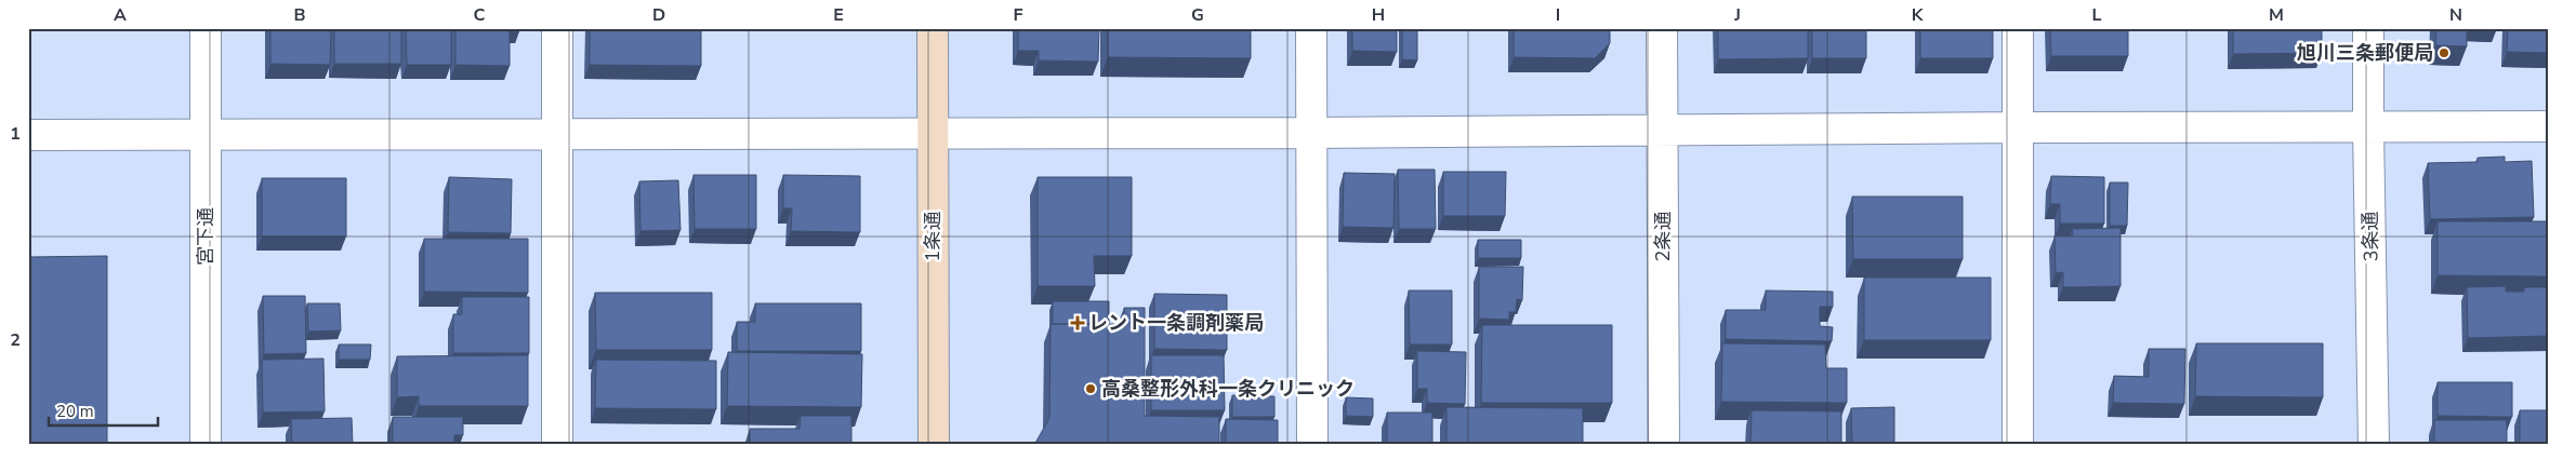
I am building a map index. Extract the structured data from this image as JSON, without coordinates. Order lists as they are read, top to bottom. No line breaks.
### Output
{"streets":{"main road":["1条通"],"street":["宮下通","2条通","3条通"]},"places":{"other":["旭川三条郵便局","高桑整形外科一条クリニック"],"health":["レント一条調剤薬局"]},"scale_bar":"20 m","grid":{"columns":["A","B","C","D","E","F","G","H","I","J","K","L","M","N"],"rows":["1","2"]}}
